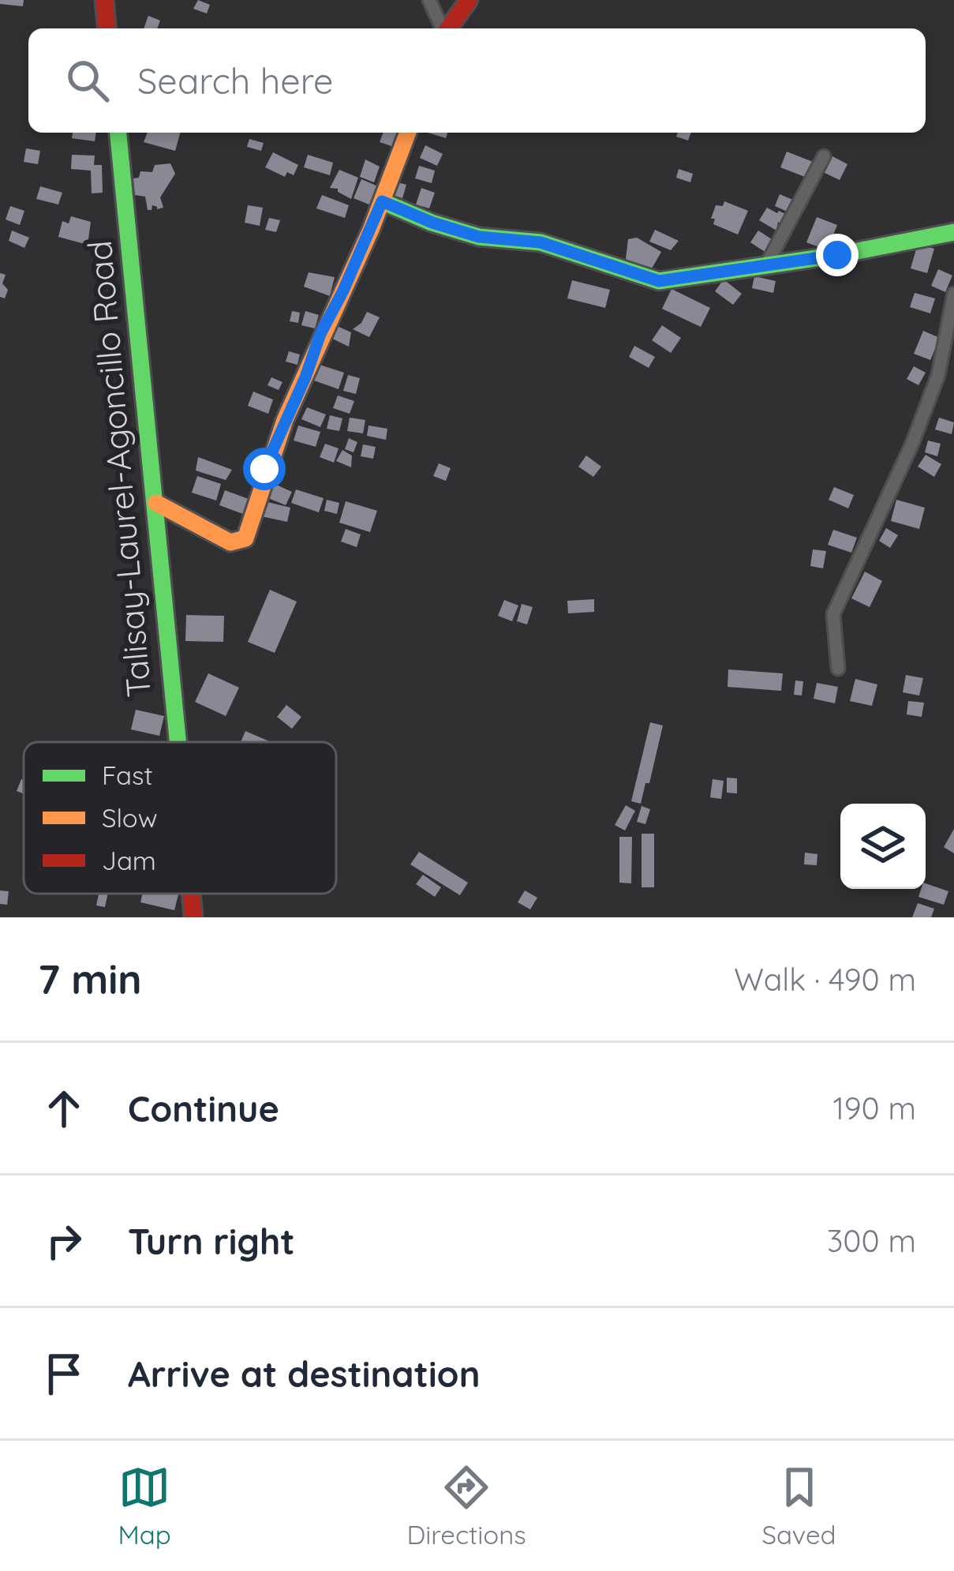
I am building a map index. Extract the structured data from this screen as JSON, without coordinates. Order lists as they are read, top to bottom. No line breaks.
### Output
{"streets":{"street":["Talisay-Laurel-Agoncillo Road"]},"legend":["Fast","Slow","Jam"],"page":{"search":"Search here","heading":["7 min","Walk · 490 m"],"list":[["Continue","190 m"],["Turn right","300 m"],"Arrive at destination"],"nav":["Map","Directions","Saved"]}}
